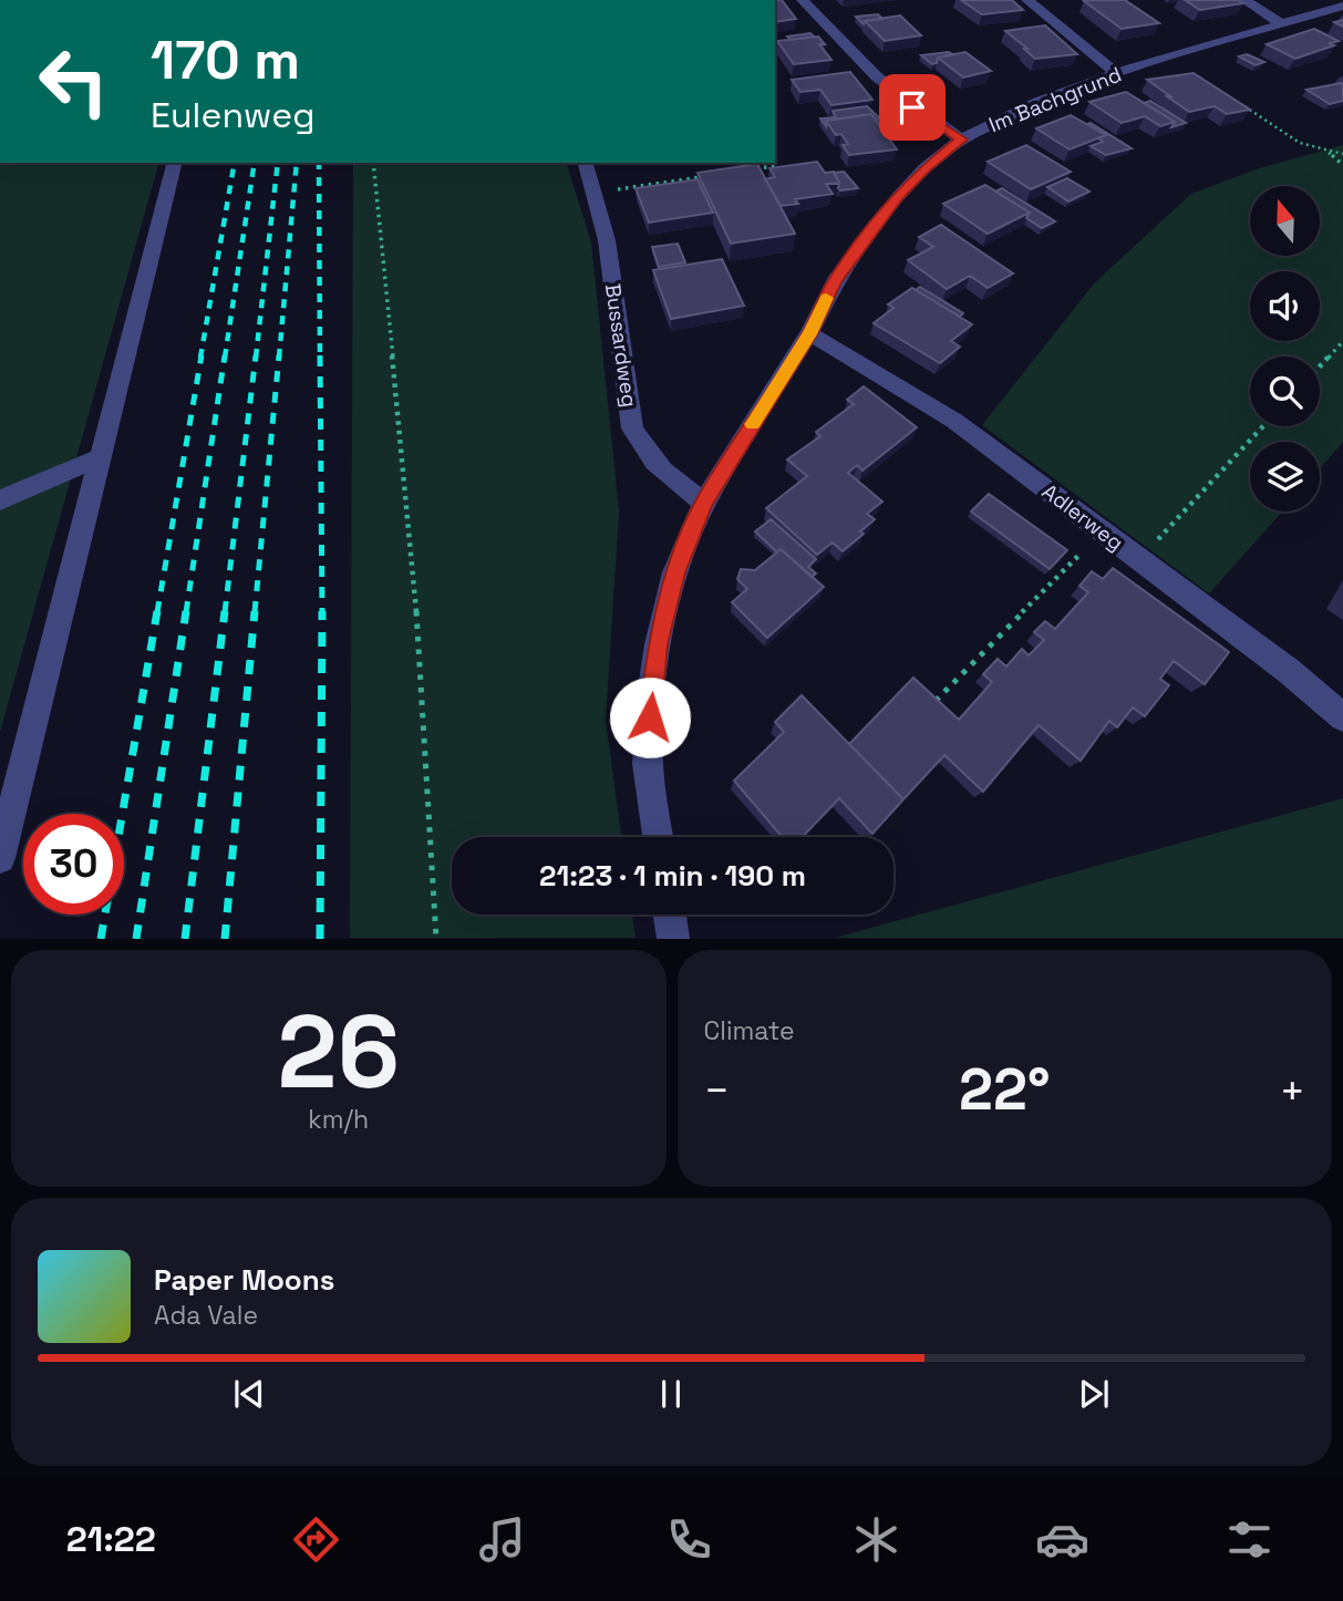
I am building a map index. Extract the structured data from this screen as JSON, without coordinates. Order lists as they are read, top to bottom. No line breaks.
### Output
{"streets":{"street":["Im Bachgrund","Bussardweg","Adlerweg"]},"crossings":[["Im Bachgrund","Bussardweg"],["Im Bachgrund","Adlerweg"]],"north":"top","page":{"turn":["170 m","Eulenweg"],"limit":"30","trip":"21:23 · 1 min · 190 m","tile":[["26","km/h"],"Climate"],"heat":["−","22°","+"],"song":["Paper Moons","Ada Vale"],"tabs":"21:22"}}
